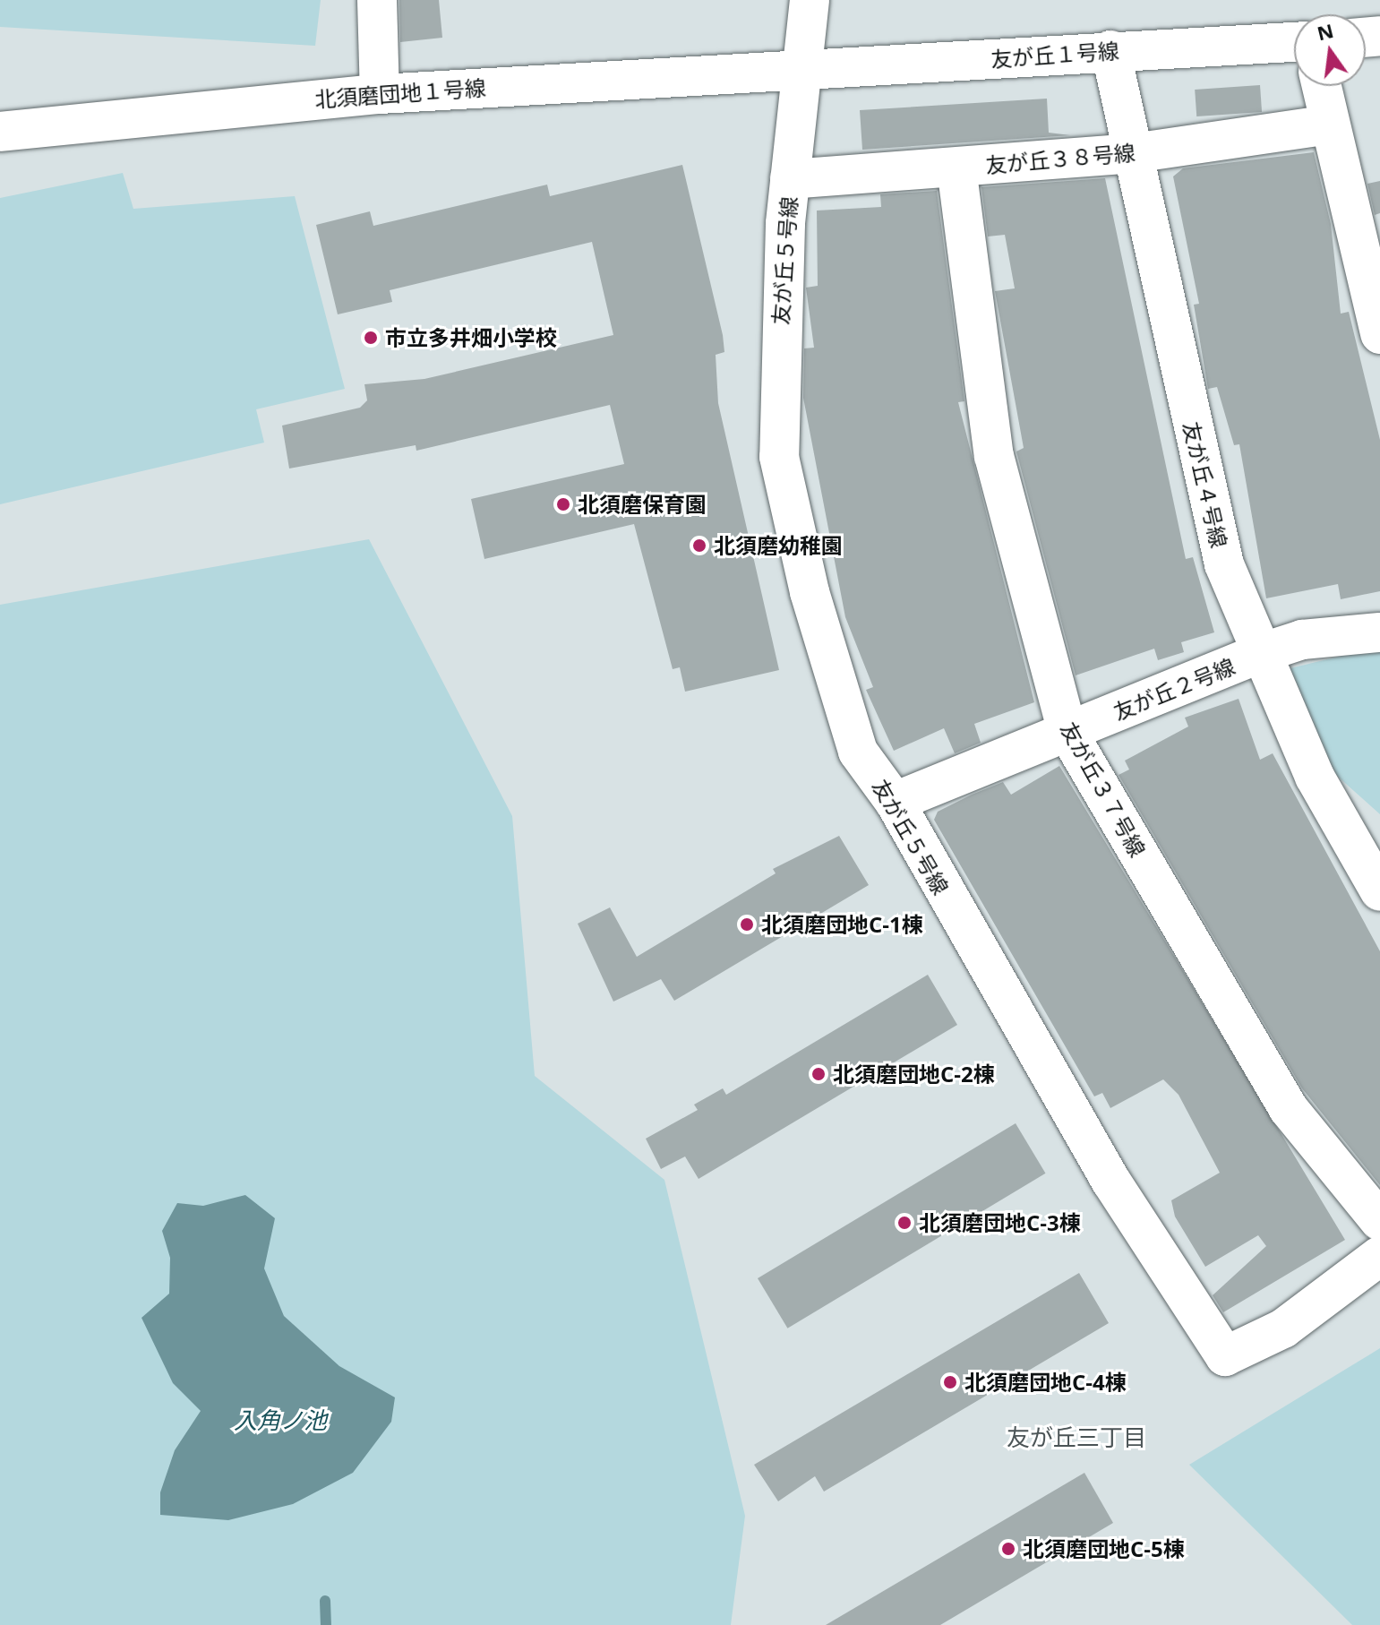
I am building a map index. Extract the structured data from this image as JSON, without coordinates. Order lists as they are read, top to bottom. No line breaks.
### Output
{"streets":{"street":["友が丘１号線","北須磨団地１号線","友が丘３８号線","友が丘５号線","友が丘４号線","友が丘２号線","友が丘３７号線"]},"crossings":[["友が丘１号線","北須磨団地１号線"],["友が丘１号線","友が丘５号線"],["友が丘１号線","友が丘４号線"],["北須磨団地１号線","友が丘５号線"],["友が丘３８号線","友が丘５号線"],["友が丘３８号線","友が丘４号線"],["友が丘３８号線","友が丘３７号線"],["友が丘５号線","友が丘２号線"],["友が丘４号線","友が丘２号線"],["友が丘２号線","友が丘３７号線"]],"districts":["友が丘三丁目"],"water":["入角ノ池"],"places":["市立多井畑小学校","北須磨保育園","北須磨幼稚園","北須磨団地C-1棟","北須磨団地C-2棟","北須磨団地C-3棟","北須磨団地C-4棟","北須磨団地C-5棟"],"north":"top"}
